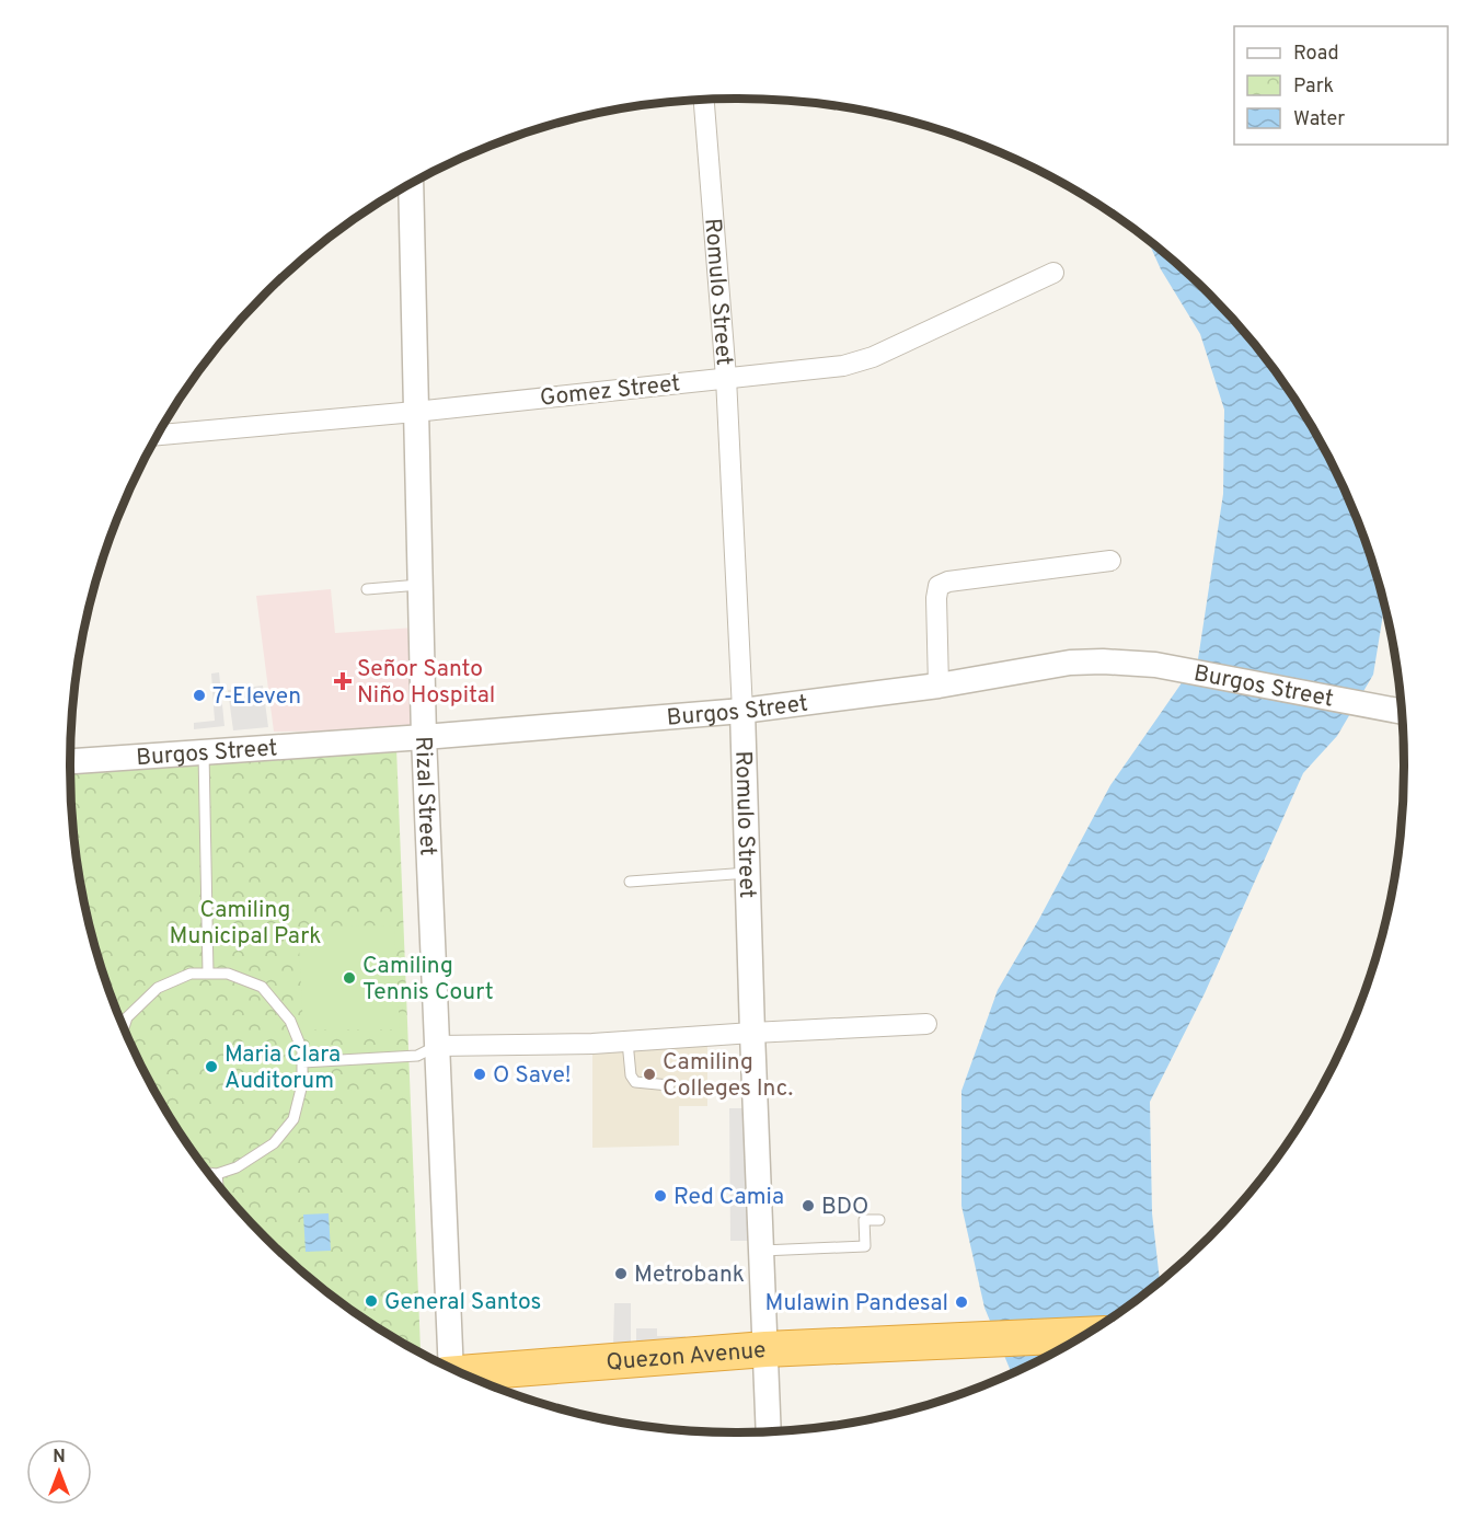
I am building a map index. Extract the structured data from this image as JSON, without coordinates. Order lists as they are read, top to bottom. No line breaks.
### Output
{"streets":{"highway":["Quezon Avenue"],"street":["Romulo Street","Gomez Street","Burgos Street","Rizal Street"]},"crossings":[["Romulo Street","Gomez Street"],["Romulo Street","Burgos Street"],["Romulo Street","Quezon Avenue"],["Gomez Street","Rizal Street"],["Burgos Street","Rizal Street"]],"parks":["Camiling Municipal Park"],"places":{"health":["Señor Santo Niño Hospital"],"other":["7-Eleven","Camiling Tennis Court","Maria Clara Auditorum","O Save!","Camiling Colleges Inc.","Red Camia","BDO","Metrobank","General Santos","Mulawin Pandesal"]},"legend":["Road","Park","Water"],"north":"top"}
